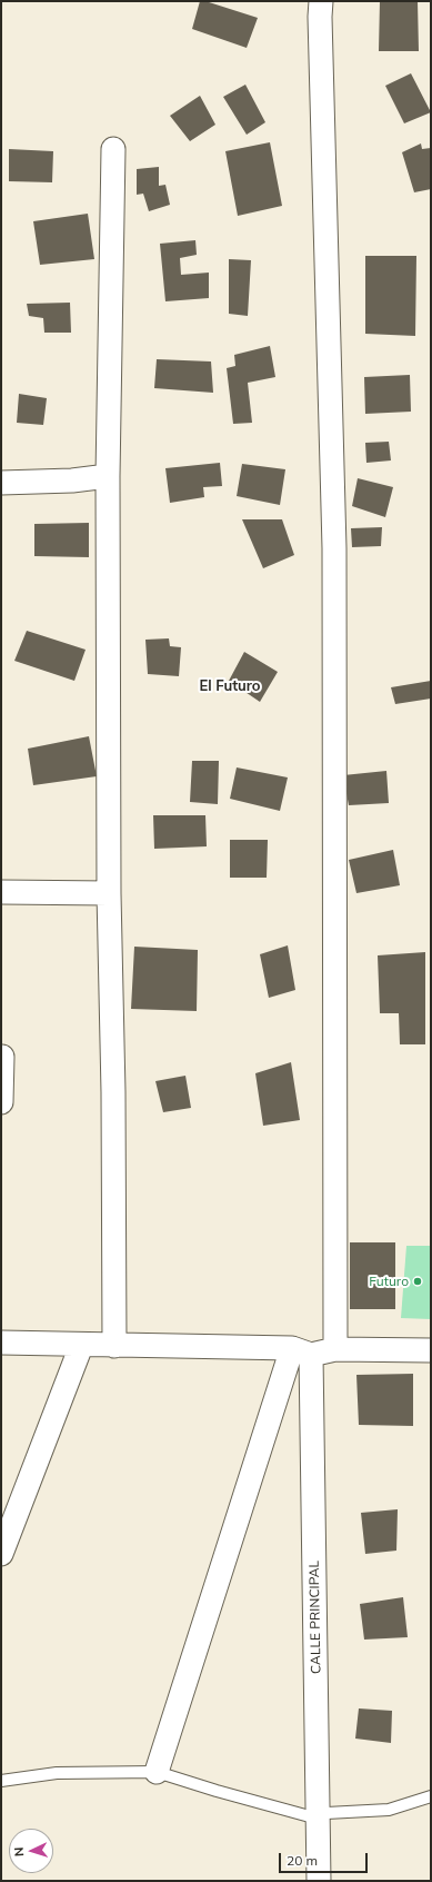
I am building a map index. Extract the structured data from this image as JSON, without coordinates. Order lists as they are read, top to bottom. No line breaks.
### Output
{"streets":{"street":["CALLE PRINCIPAL"]},"districts":["El Futuro"],"places":["Futuro"],"scale_bar":"20 m","north":"left"}
